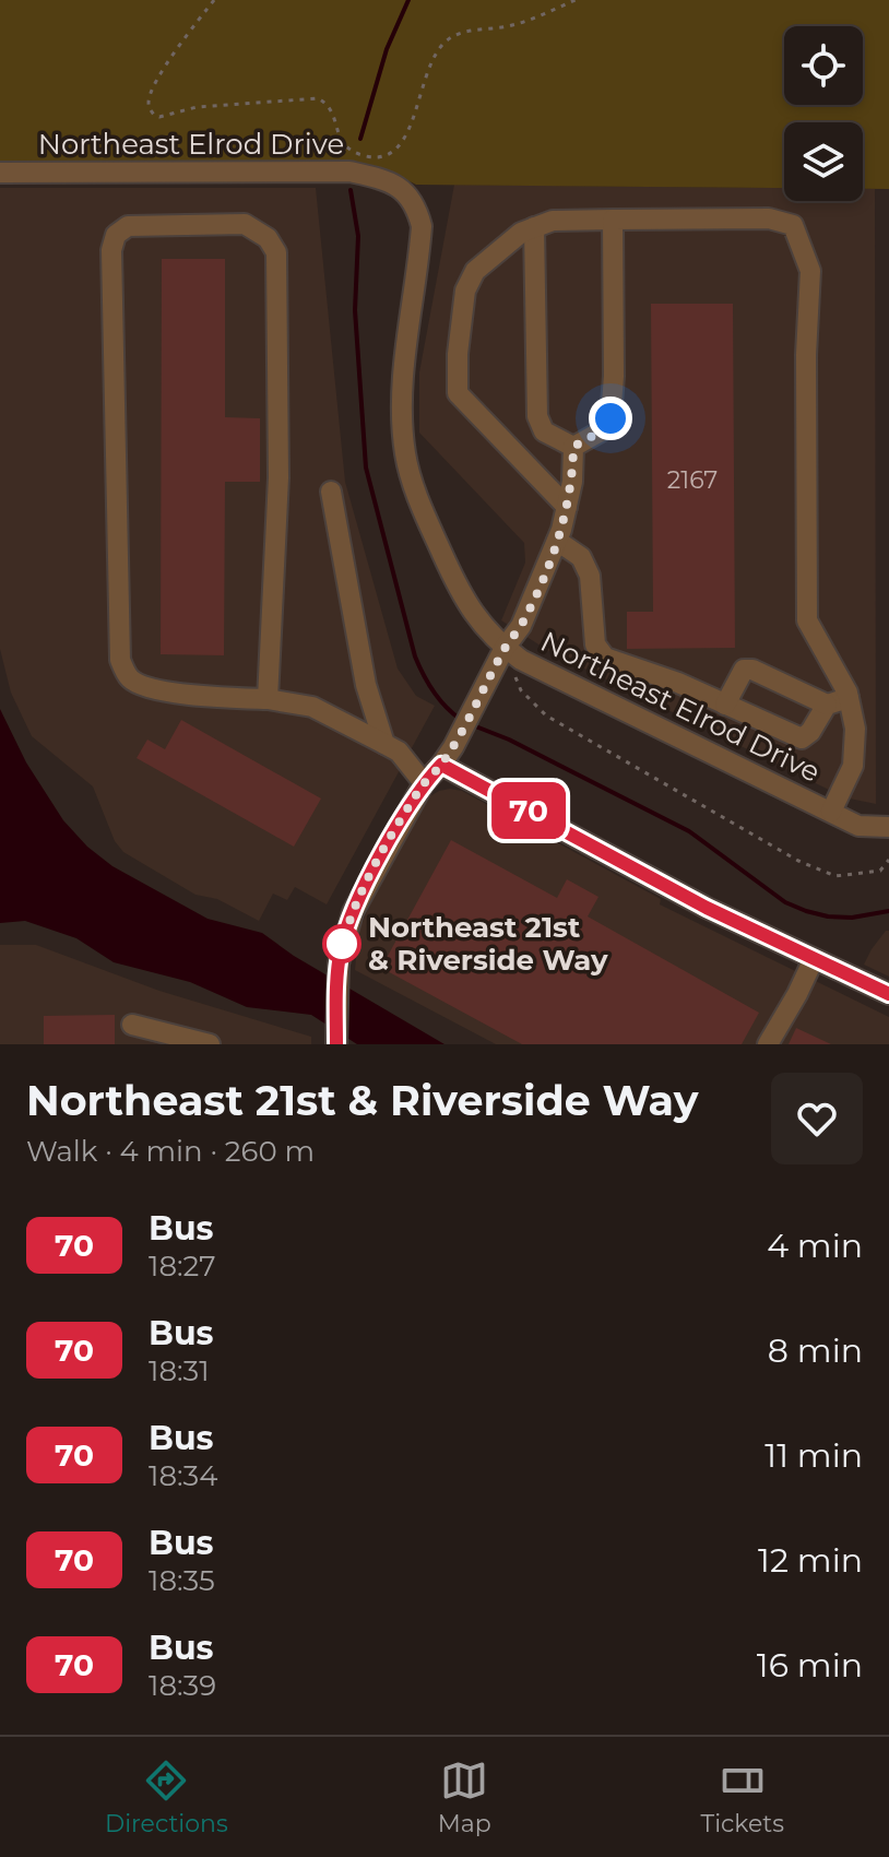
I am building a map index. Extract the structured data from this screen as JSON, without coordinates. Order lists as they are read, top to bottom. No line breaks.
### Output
{"streets":{"street":["Northeast Elrod Drive"]},"places":["Northeast 21st & Riverside Way"],"lines":["bus line 70"],"house_numbers":["2167"],"page":{"on_map":"70","heading":["Northeast 21st & Riverside Way","Walk · 4 min · 260 m"],"list":[{"mark":"70","name":"Bus","note":"18:27","value":"4 min"},{"mark":"70","name":"Bus","note":"18:31","value":"8 min"},{"mark":"70","name":"Bus","note":"18:34","value":"11 min"},{"mark":"70","name":"Bus","note":"18:35","value":"12 min"},{"mark":"70","name":"Bus","note":"18:39","value":"16 min"}],"tabs":["Directions","Map","Tickets"]}}
